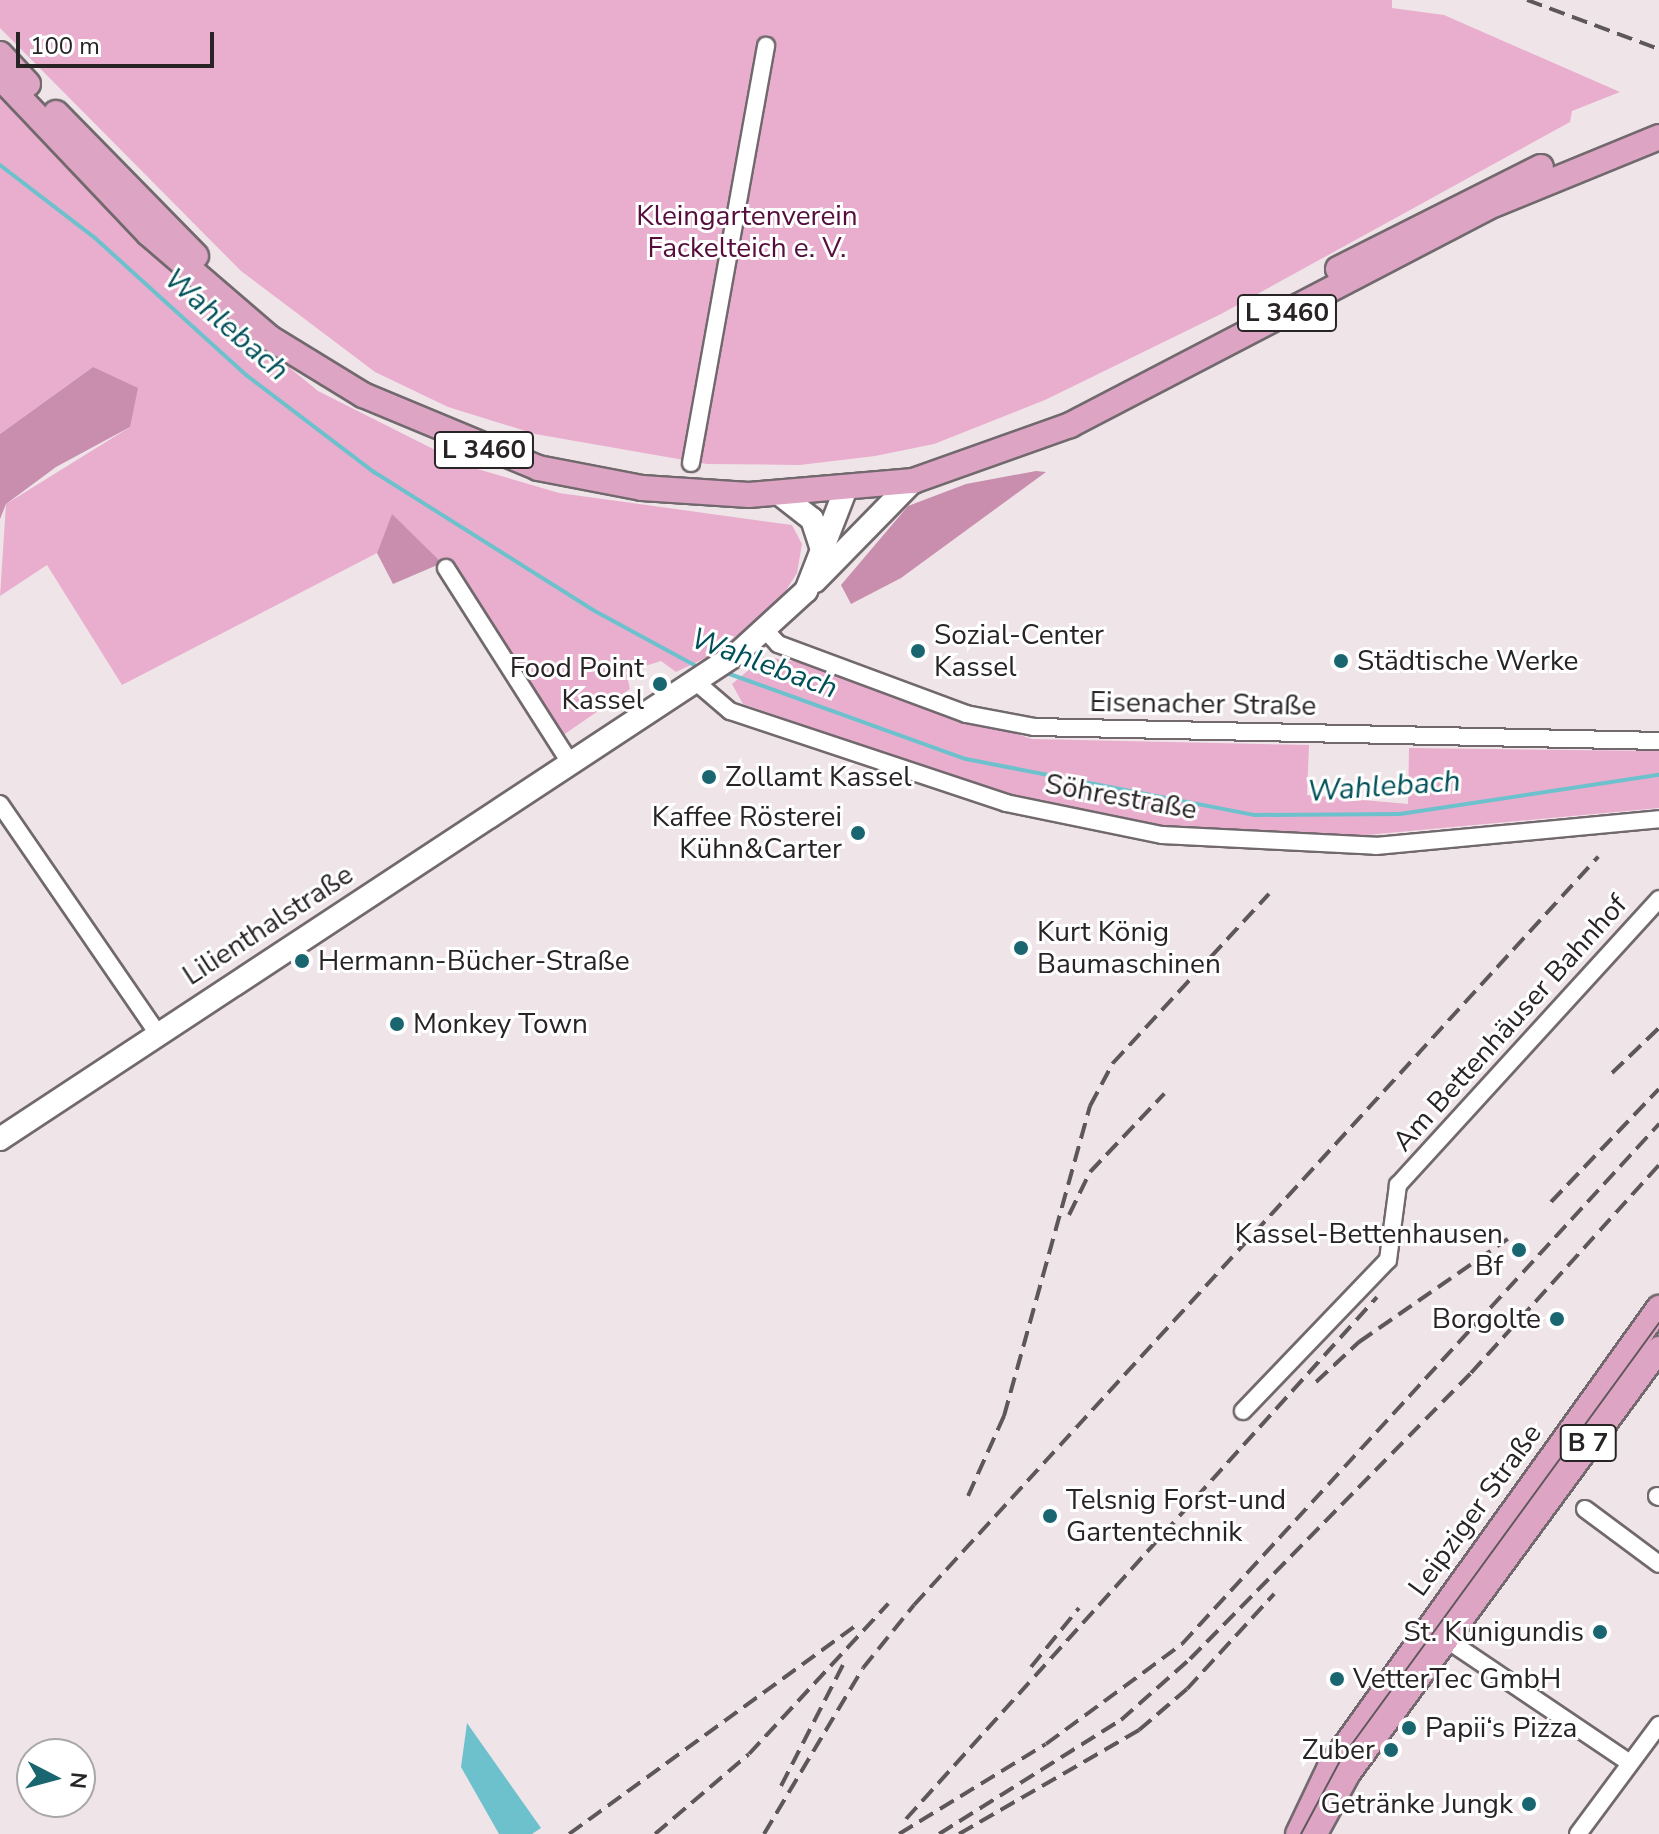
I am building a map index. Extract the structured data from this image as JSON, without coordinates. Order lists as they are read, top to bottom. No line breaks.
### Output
{"streets":{"main road":["L 3460","Lilienthalstraße","B 7","Leipziger Straße"],"street":["Eisenacher Straße","Söhrestraße","Am Bettenhäuser Bahnhof"]},"crossings":[["L 3460","Lilienthalstraße"],["Eisenacher Straße","Lilienthalstraße"],["Söhrestraße","Lilienthalstraße"]],"water":["Wahlebach"],"parks":["Kleingartenverein Fackelteich e. V."],"places":["Sozial-Center Kassel","Städtische Werke","Food Point Kassel","Zollamt Kassel","Kaffee Rösterei Kühn&Carter","Kurt König Baumaschinen","Hermann-Bücher-Straße","Monkey Town","Kassel-Bettenhausen Bf","Borgolte","Telsnig Forst-und Gartentechnik","St. Kunigundis","VetterTec GmbH","Papii‘s Pizza","Zuber","Getränke Jungk"],"scale_bar":"100 m","north":"right"}
